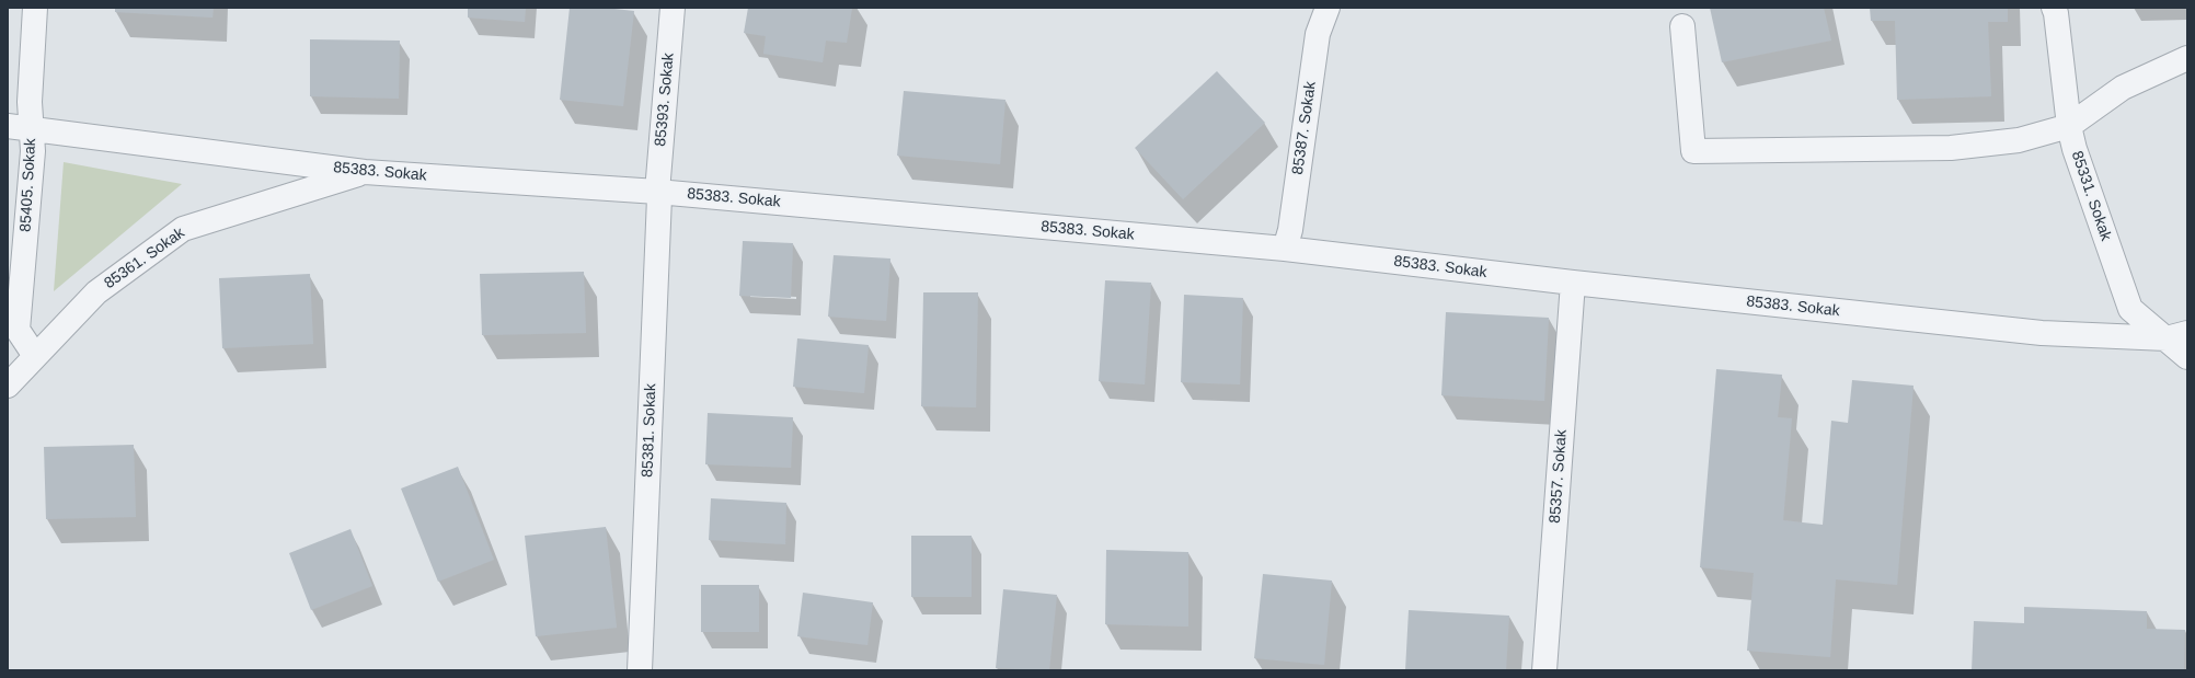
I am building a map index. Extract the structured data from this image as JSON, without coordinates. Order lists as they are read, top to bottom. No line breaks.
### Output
{"streets":{"street":["85393. Sokak","85387. Sokak","85383. Sokak","85405. Sokak","85331. Sokak","85361. Sokak","85381. Sokak","85357. Sokak"]},"crossings":[["85393. Sokak","85383. Sokak"],["85393. Sokak","85381. Sokak"],["85387. Sokak","85383. Sokak"],["85383. Sokak","85405. Sokak"],["85383. Sokak","85331. Sokak"],["85383. Sokak","85361. Sokak"],["85383. Sokak","85381. Sokak"],["85383. Sokak","85357. Sokak"],["85405. Sokak","85361. Sokak"]]}
